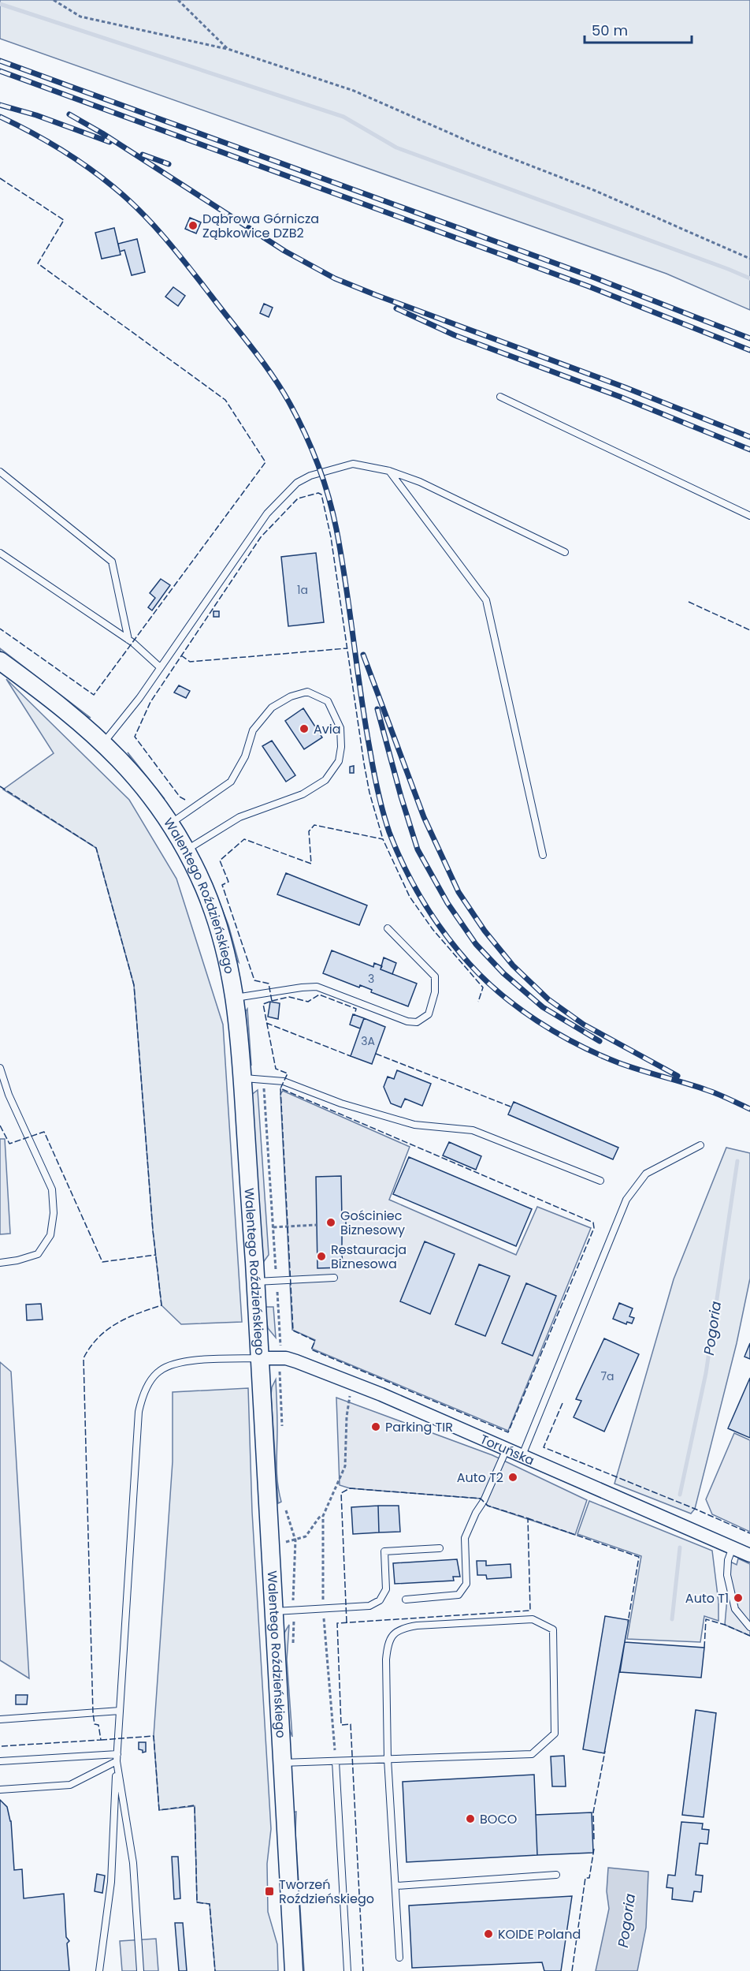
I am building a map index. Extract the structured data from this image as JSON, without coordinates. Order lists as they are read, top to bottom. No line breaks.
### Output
{"streets":{"street":["Walentego Roździeńskiego","Toruńska"]},"crossings":[["Walentego Roździeńskiego","Toruńska"]],"water":["Pogoria"],"places":{"other":["Dąbrowa Górnicza Ząbkowice DZB2","Avia","Gościniec Biznesowy","Restauracja Biznesowa","Parking TIR","Auto T2","Auto T1","BOCO","KOIDE Poland"],"transit":["Tworzeń Roździeńskiego"]},"house_numbers":["1a","3","3A","7a"],"scale_bar":"50 m"}
